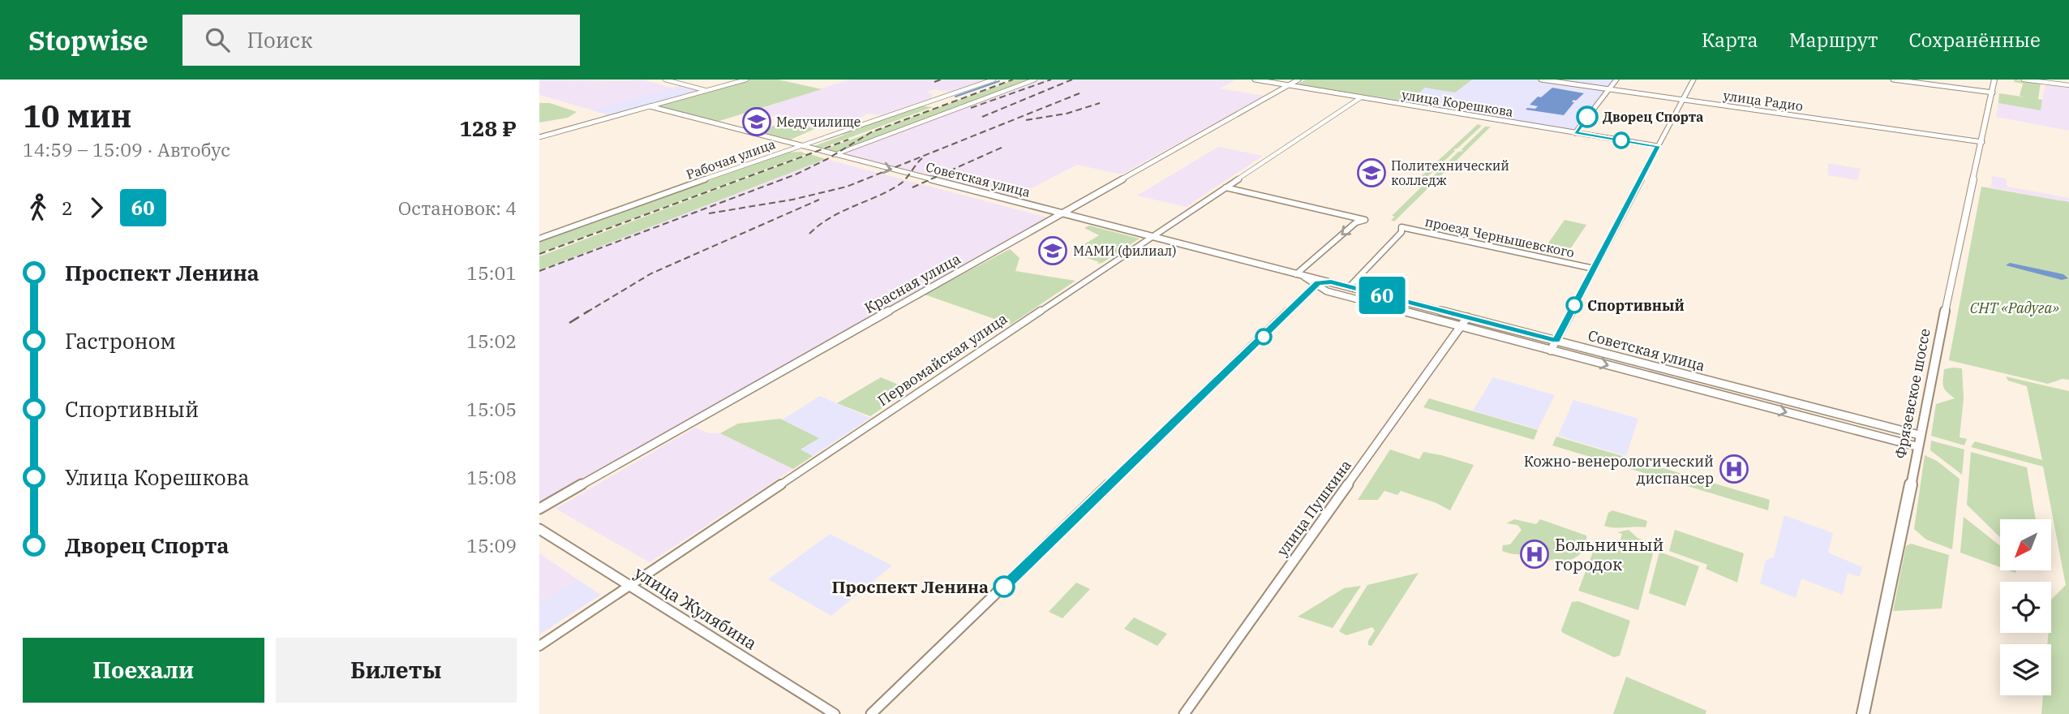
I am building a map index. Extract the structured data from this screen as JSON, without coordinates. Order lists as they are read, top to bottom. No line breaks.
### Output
{"streets":{"highway":["Фрязевское шоссе"],"main road":["улица Радио","улица Корешкова","Советская улица","Красная улица","улица Пушкина","улица Жулябина"],"street":["Рабочая улица","проезд Чернышевского","Первомайская улица"]},"crossings":[["улица Радио","Фрязевское шоссе"],["улица Корешкова","Красная улица"],["улица Корешкова","Первомайская улица"],["Рабочая улица","Советская улица"],["Советская улица","проезд Чернышевского"],["Советская улица","Красная улица"],["Советская улица","Первомайская улица"],["Советская улица","Фрязевское шоссе"],["Советская улица","улица Пушкина"],["Первомайская улица","улица Жулябина"]],"parks":["СНТ «Радуга»"],"places":{"other":["Дворец Спорта","Спортивный","Проспект Ленина"],"school or university":["Медучилище","Политехнический колледж","МАМИ (филиал)"],"hospital":["Кожно-венерологический диспансер","Больничный городок"]},"lines":["bus line 60"],"north":"bottom left","page":{"header":"Stopwise","search":"Поиск","nav":["Карта","Маршрут","Сохранённые"],"heading":["10 мин","14:59 – 15:09 · Автобус","128 ₽"],"on_map":"60","legs":["2","60","Остановок: 4"],"list":[{"name":"Проспект Ленина","value":"15:01"},{"name":"Гастроном","value":"15:02"},{"name":"Спортивный","value":"15:05"},{"name":"Улица Корешкова","value":"15:08"},{"name":"Дворец Спорта","value":"15:09"}],"buttons":["Поехали","Билеты"]}}
